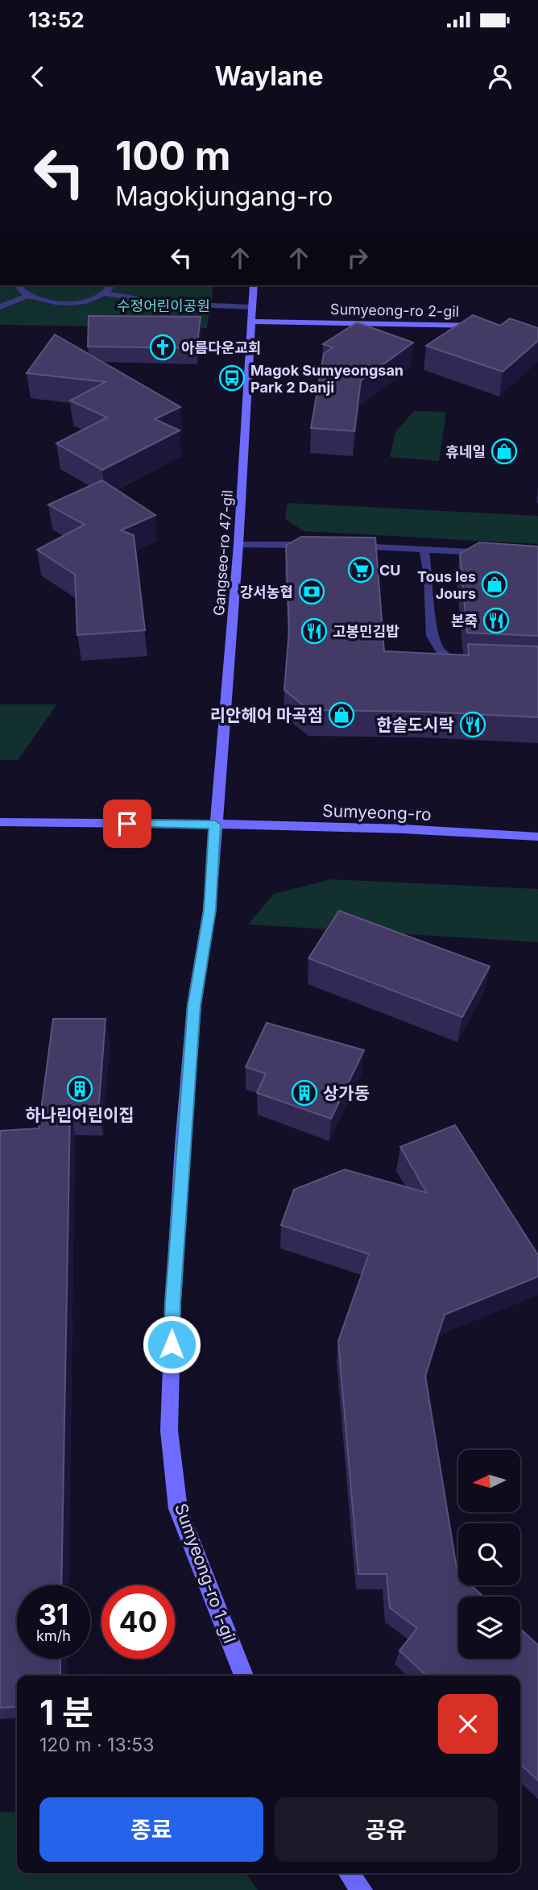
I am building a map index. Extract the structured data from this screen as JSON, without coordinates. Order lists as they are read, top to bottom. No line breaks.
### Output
{"streets":{"street":["Sumyeong-ro 2-gil","Gangseo-ro 47-gil","Sumyeong-ro","Sumyeong-ro 1-gil"]},"crossings":[["Sumyeong-ro 2-gil","Gangseo-ro 47-gil"],["Gangseo-ro 47-gil","Sumyeong-ro"],["Gangseo-ro 47-gil","Sumyeong-ro 1-gil"],["Sumyeong-ro","Sumyeong-ro 1-gil"]],"parks":["수정어린이공원"],"places":{"church":["아름다운교회"],"bus stop":["Magok Sumyeongsan Park 2 Danji"],"shop":["휴네일","Tous les Jours","리안헤어 마곡점"],"supermarket":["CU"],"bank":["강서농협"],"restaurant":["본죽","고봉민김밥","한솥도시락"],"building":["하나린어린이집","상가동"]},"north":"left","page":{"status":"13:52","header":"Waylane","turn":["100 m","Magokjungang-ro"],"speed":"31 km/h","limit":"40","heading":["1 분","120 m · 13:53"],"buttons":["종료","공유"]}}
